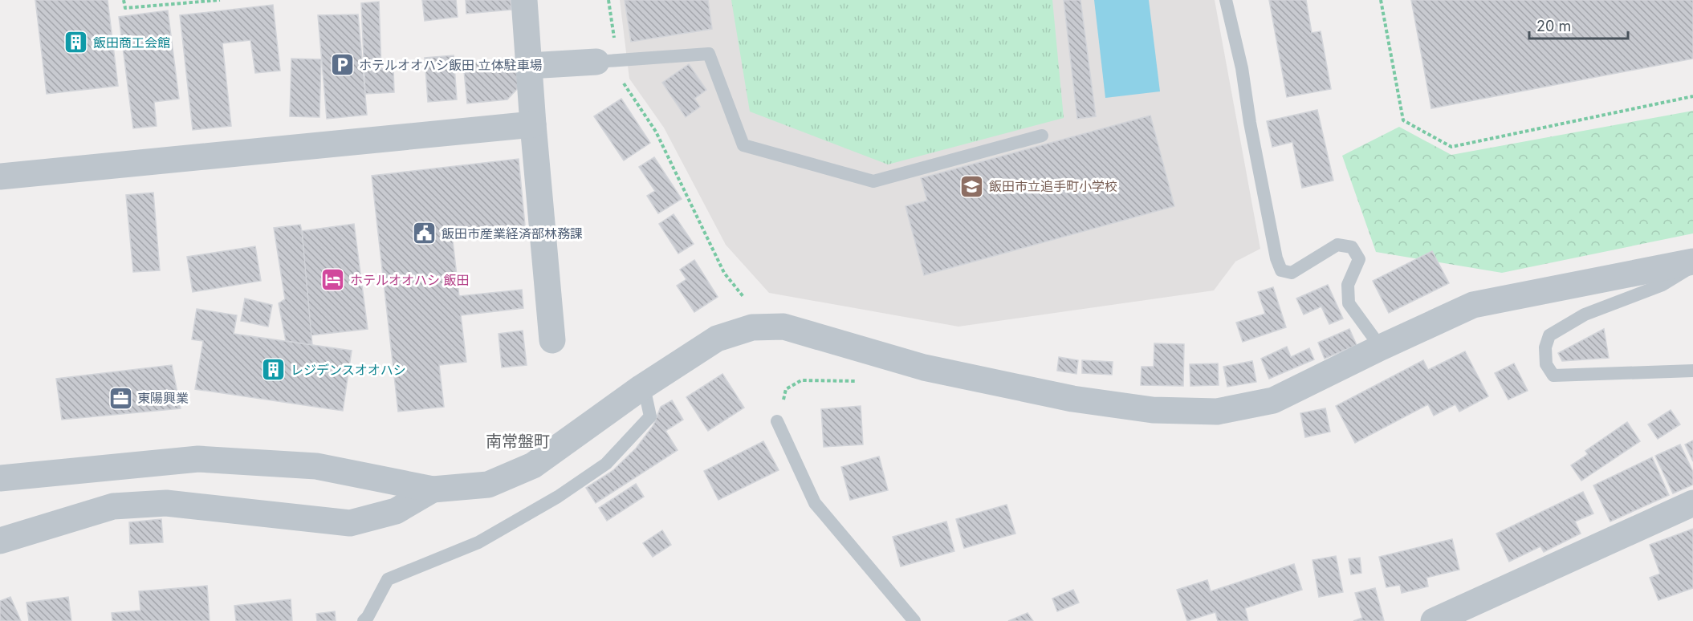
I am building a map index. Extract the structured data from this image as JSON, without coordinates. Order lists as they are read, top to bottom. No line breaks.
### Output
{"districts":["南常盤町"],"places":{"building":["飯田商工会館","レジデンスオオハシ"],"parking":["ホテルオオハシ飯田 立体駐車場"],"school or university":["飯田市立追手町小学校"],"public building":["飯田市産業経済部林務課"],"hotel":["ホテルオオハシ 飯田"],"office":["東陽興業"]},"scale_bar":"20 m"}
